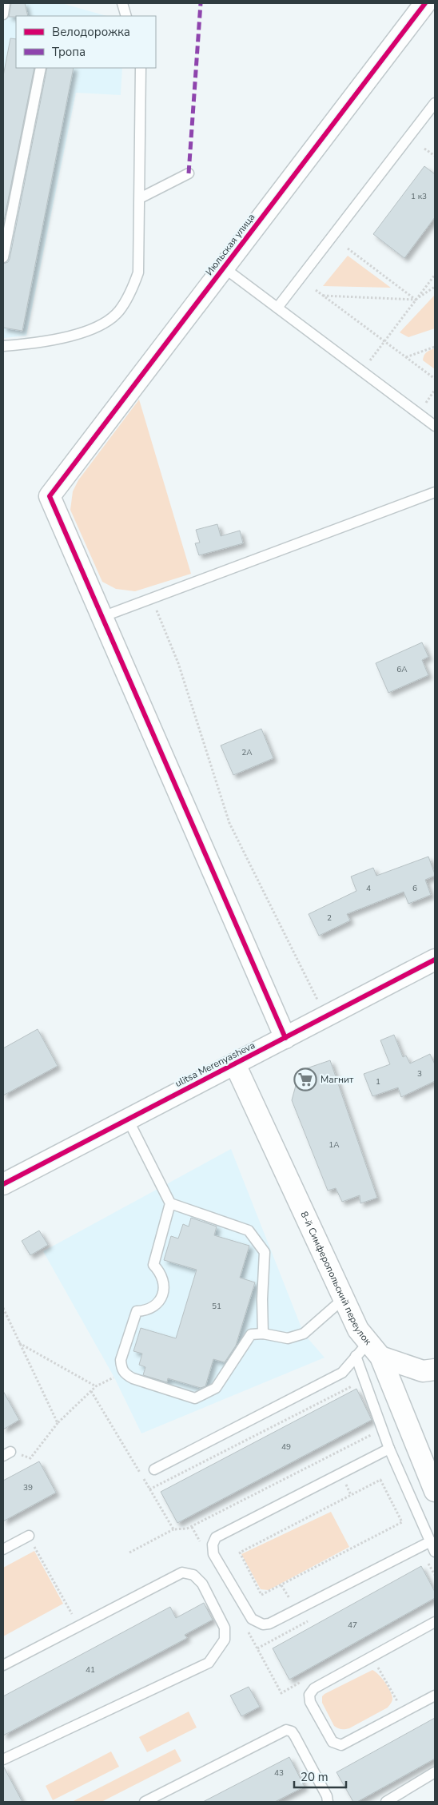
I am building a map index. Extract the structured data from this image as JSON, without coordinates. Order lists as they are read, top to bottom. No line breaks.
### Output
{"streets":{"street":["Июльская улица","ulitsa Merenyasheva","8-й Симферопольский переулок"]},"crossings":[["ulitsa Merenyasheva","8-й Симферопольский переулок"]],"places":{"supermarket":["Магнит"]},"house_numbers":["1 к3","6А","2А","4","6","2","3","1","1А","51","49","39","47","41","43"],"legend":["Велодорожка","Тропа"],"scale_bar":"20 m"}
